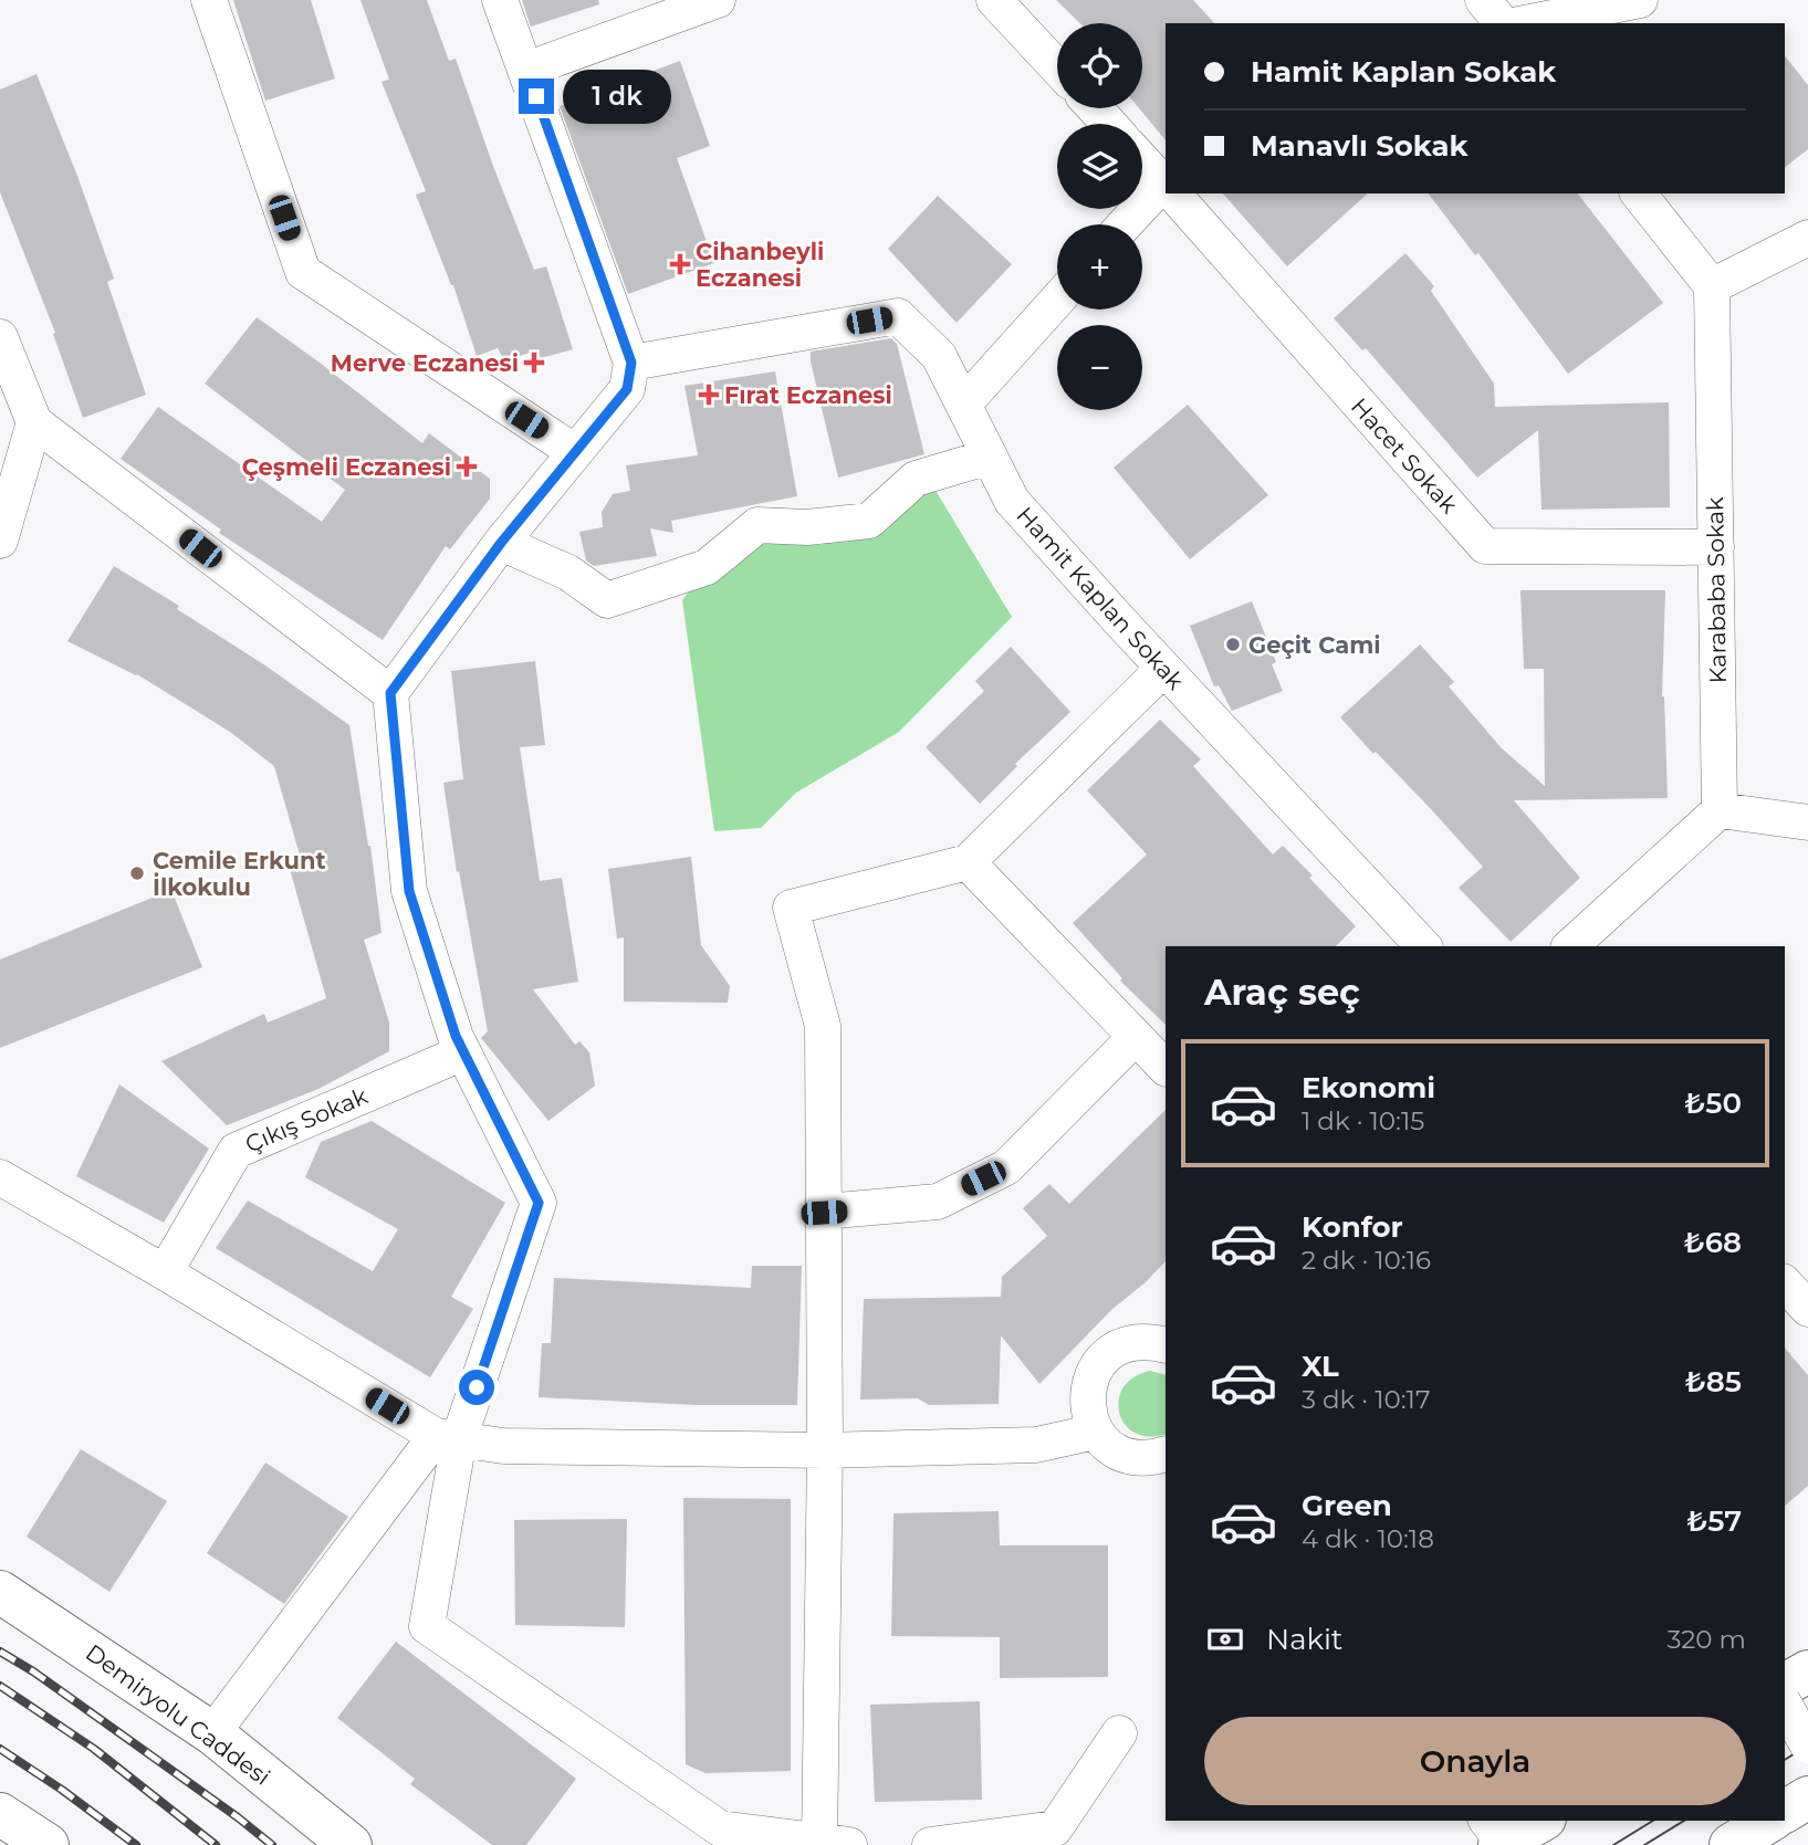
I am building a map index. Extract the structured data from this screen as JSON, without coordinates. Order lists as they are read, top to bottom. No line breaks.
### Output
{"streets":{"main road":["Demiryolu Caddesi"],"street":["Hacet Sokak","Karababa Sokak","Hamit Kaplan Sokak","Çıkış Sokak"]},"crossings":[["Hacet Sokak","Karababa Sokak"]],"places":{"health":["Cihanbeyli Eczanesi","Merve Eczanesi","Fırat Eczanesi","Çeşmeli Eczanesi"],"other":["Geçit Cami","Cemile Erkunt İlkokulu"]},"page":{"map_buttons":["+","−"],"banner":["Hamit Kaplan Sokak","Manavlı Sokak"],"bubble":"1 dk","heading":"Araç seç","list":[{"name":"Ekonomi","note":"1 dk · 10:15","value":"₺50"},{"name":"Konfor","note":"2 dk · 10:16","value":"₺68"},{"name":"XL","note":"3 dk · 10:17","value":"₺85"},{"name":"Green","note":"4 dk · 10:18","value":"₺57"}],"pay":["Nakit","320 m"],"buttons":"Onayla"}}
